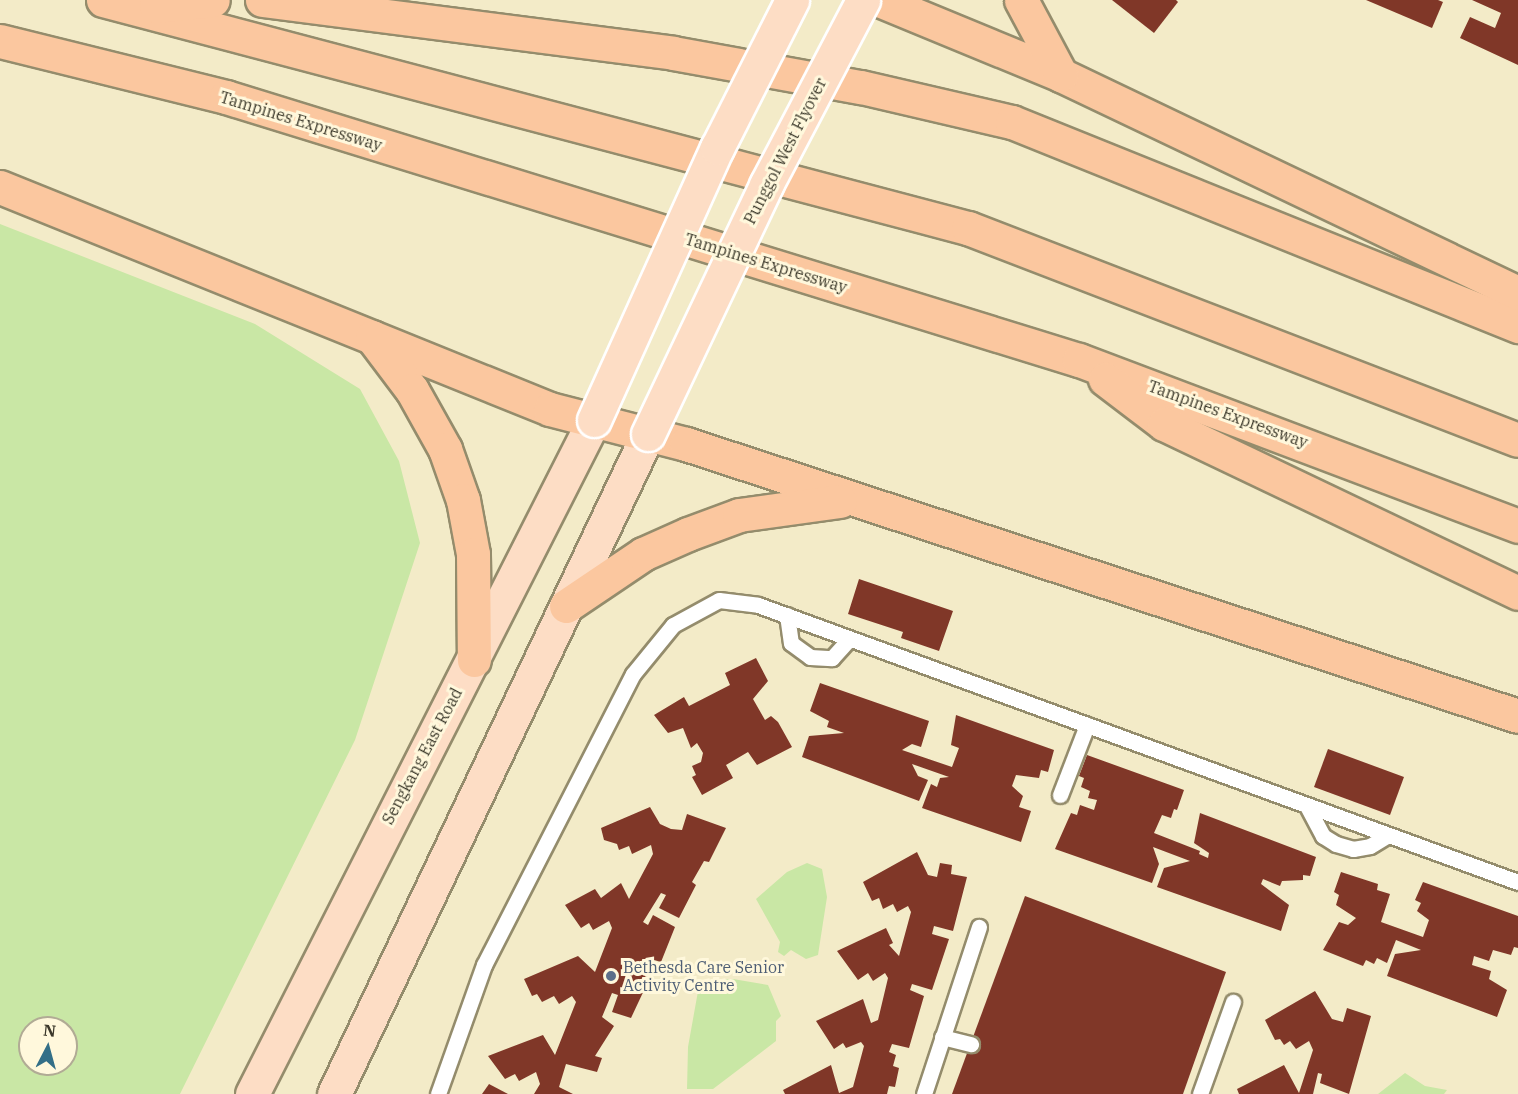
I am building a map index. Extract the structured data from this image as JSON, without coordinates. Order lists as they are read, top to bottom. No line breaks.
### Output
{"streets":{"highway":["Tampines Expressway"],"main road":["Punggol West Flyover","Sengkang East Road"]},"places":["Bethesda Care Senior Activity Centre"],"north":"top"}
